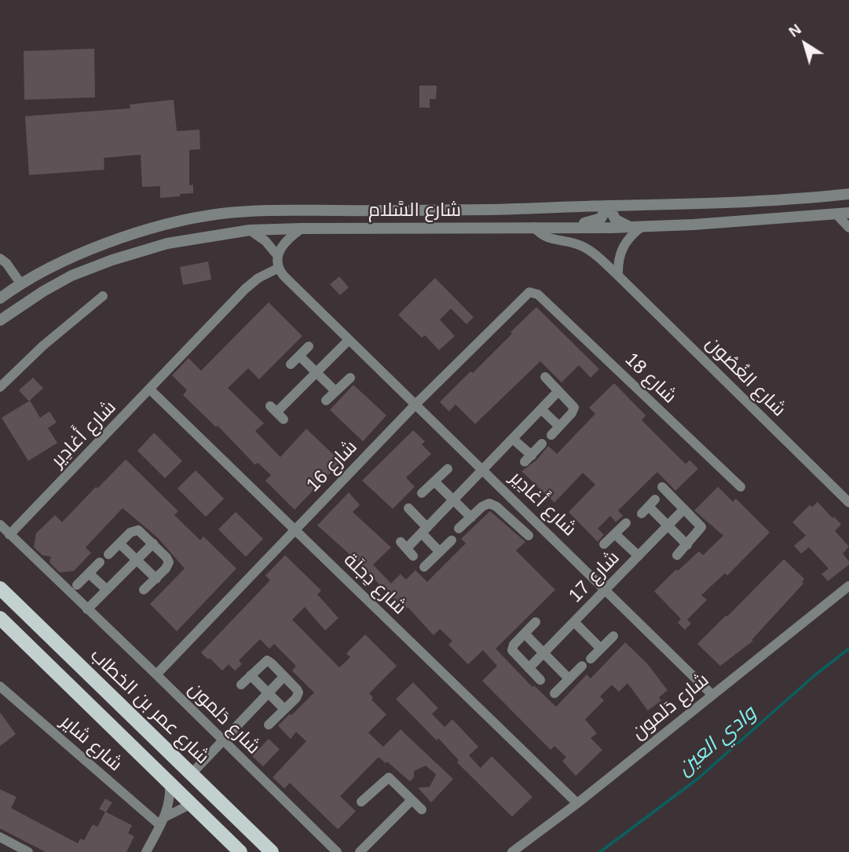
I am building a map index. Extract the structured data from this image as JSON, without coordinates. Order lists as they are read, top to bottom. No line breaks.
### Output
{"streets":{"main road":["شارع عمر بن الخطاب"],"street":["شارع السَّلام","شارع الغُصُون","شارع 18","شارع أَغادِير","شارع 16","شارع 17","شارع دِجلَة","شارع دَلمون","شارع شاير"]},"crossings":[["شارع السَّلام","شارع الغُصُون"],["شارع 18","شارع 16"],["شارع أَغادِير","شارع 16"],["شارع أَغادِير","شارع 17"],["شارع أَغادِير","شارع دِجلَة"],["شارع أَغادِير","شارع دَلمون"],["شارع 16","شارع دِجلَة"],["شارع 16","شارع دَلمون"],["شارع دِجلَة","شارع دَلمون"]],"water":["وادي العين"],"north":"top left"}
